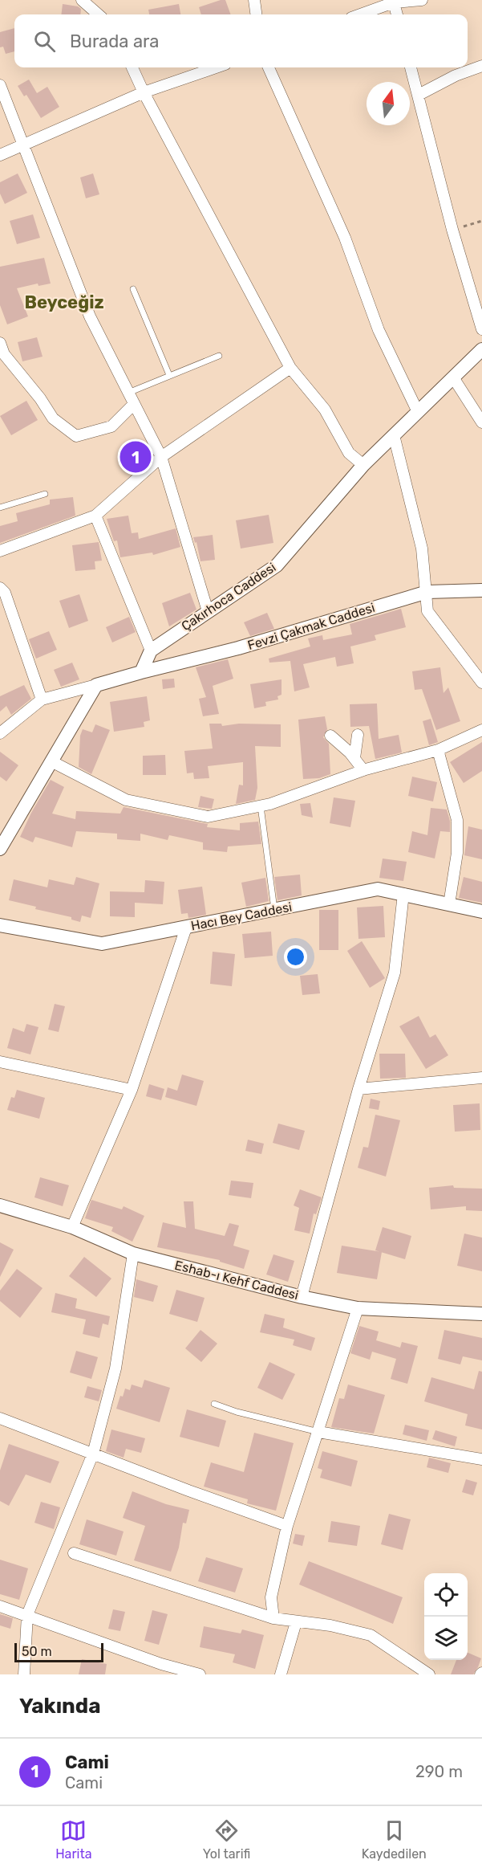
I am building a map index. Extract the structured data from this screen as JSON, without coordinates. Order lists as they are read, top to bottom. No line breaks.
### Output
{"streets":{"street":["Çakırhoca Caddesi","Fevzi Çakmak Caddesi","Hacı Bey Caddesi","Eshab-ı Kehf Caddesi"]},"districts":["Beyceğiz"],"scale_bar":"50 m","north":"top","page":{"search":"Burada ara","pins":"1","scale":"50 m","heading":"Yakında","list":[{"mark":"1","name":"Cami","note":"Cami","value":"290 m"}],"nav":["Harita","Yol tarifi","Kaydedilen"]}}
